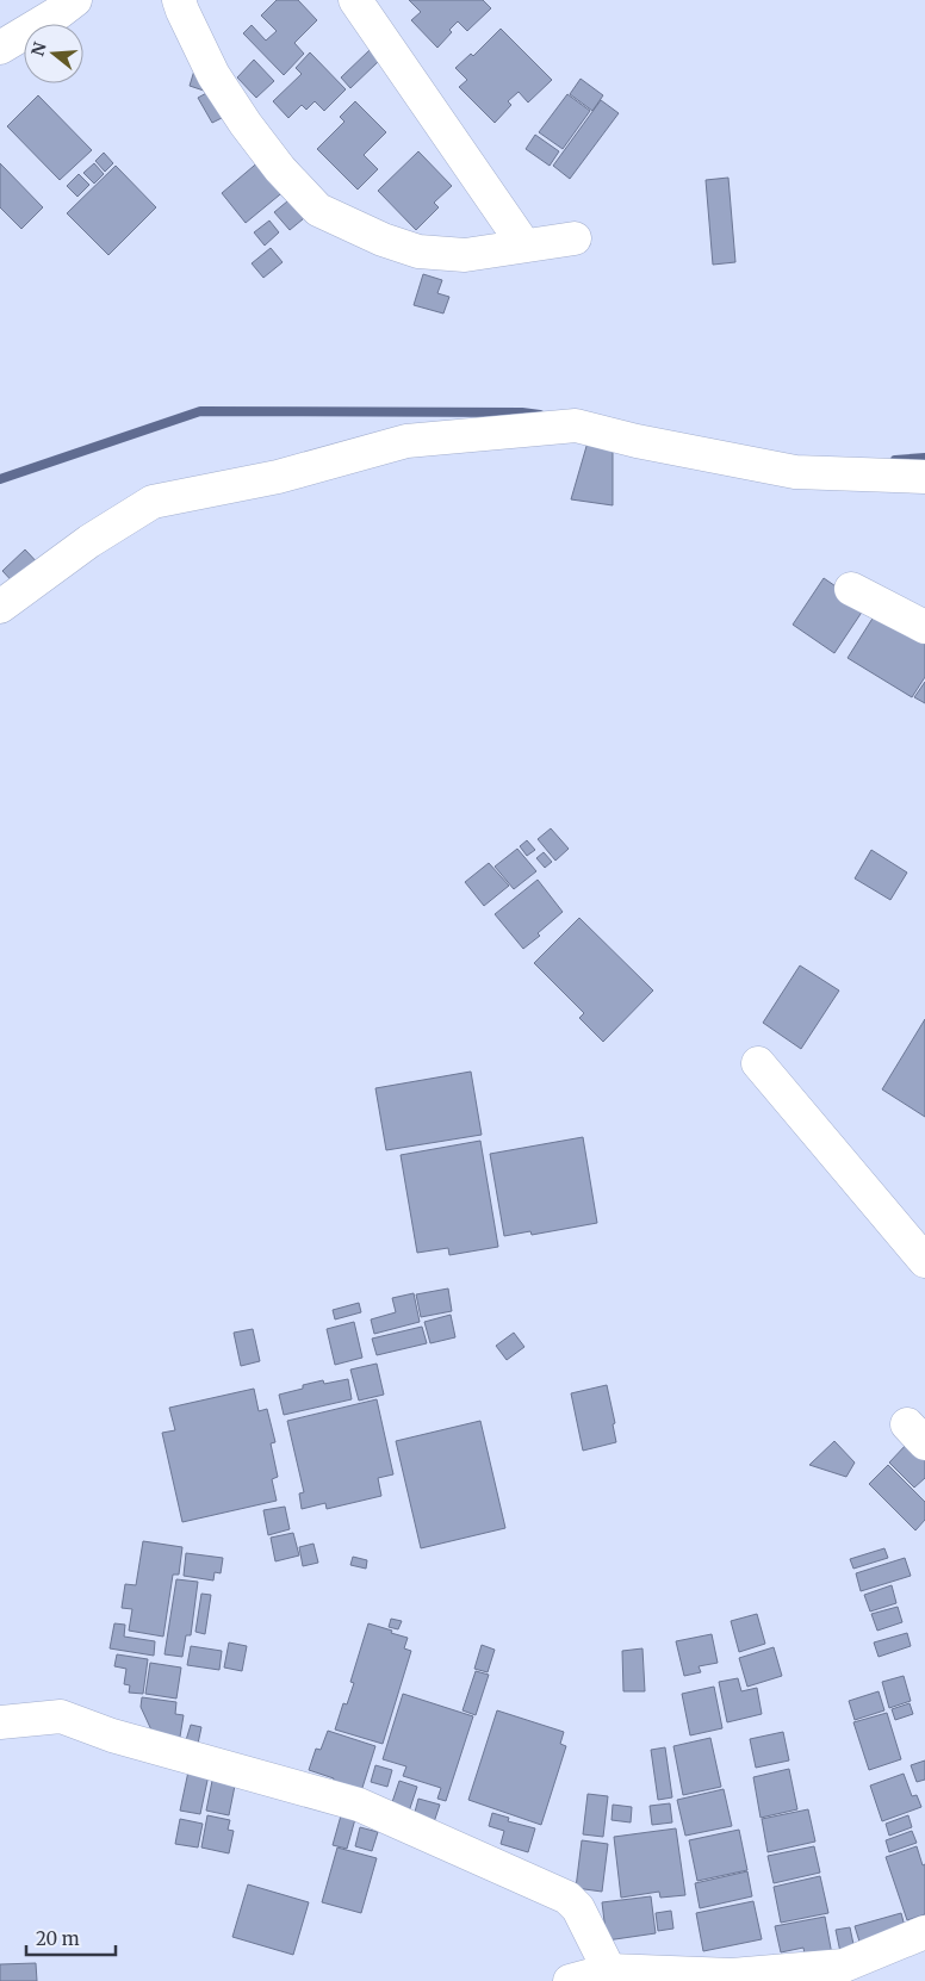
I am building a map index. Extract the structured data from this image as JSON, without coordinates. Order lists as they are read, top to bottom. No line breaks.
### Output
{"scale_bar":"20 m","north":"left"}
